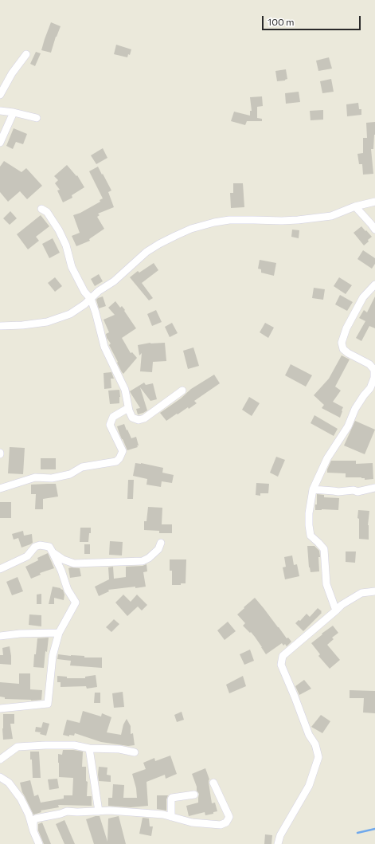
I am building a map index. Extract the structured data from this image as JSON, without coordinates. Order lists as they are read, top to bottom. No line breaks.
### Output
{"scale_bar":"100 m"}
